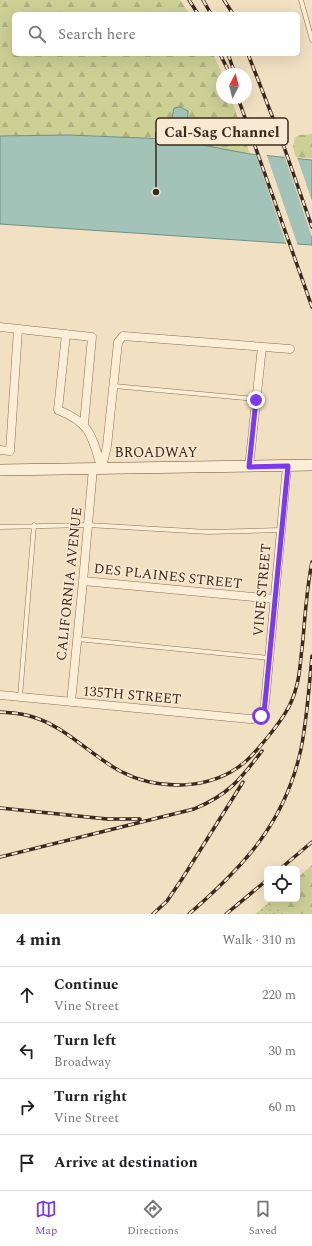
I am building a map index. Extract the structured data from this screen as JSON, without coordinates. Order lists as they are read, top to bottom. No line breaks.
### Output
{"streets":{"street":["BROADWAY","DES PLAINES STREET","CALIFORNIA AVENUE","VINE STREET","135TH STREET"]},"crossings":[["BROADWAY","CALIFORNIA AVENUE"],["BROADWAY","VINE STREET"],["DES PLAINES STREET","CALIFORNIA AVENUE"],["DES PLAINES STREET","VINE STREET"],["CALIFORNIA AVENUE","135TH STREET"],["VINE STREET","135TH STREET"]],"places":["Cal-Sag Channel"],"north":"top","page":{"search":"Search here","heading":["4 min","Walk · 310 m"],"list":[["Continue","Vine Street","220 m"],["Turn left","Broadway","30 m"],["Turn right","Vine Street","60 m"],"Arrive at destination"],"nav":["Map","Directions","Saved"]}}
